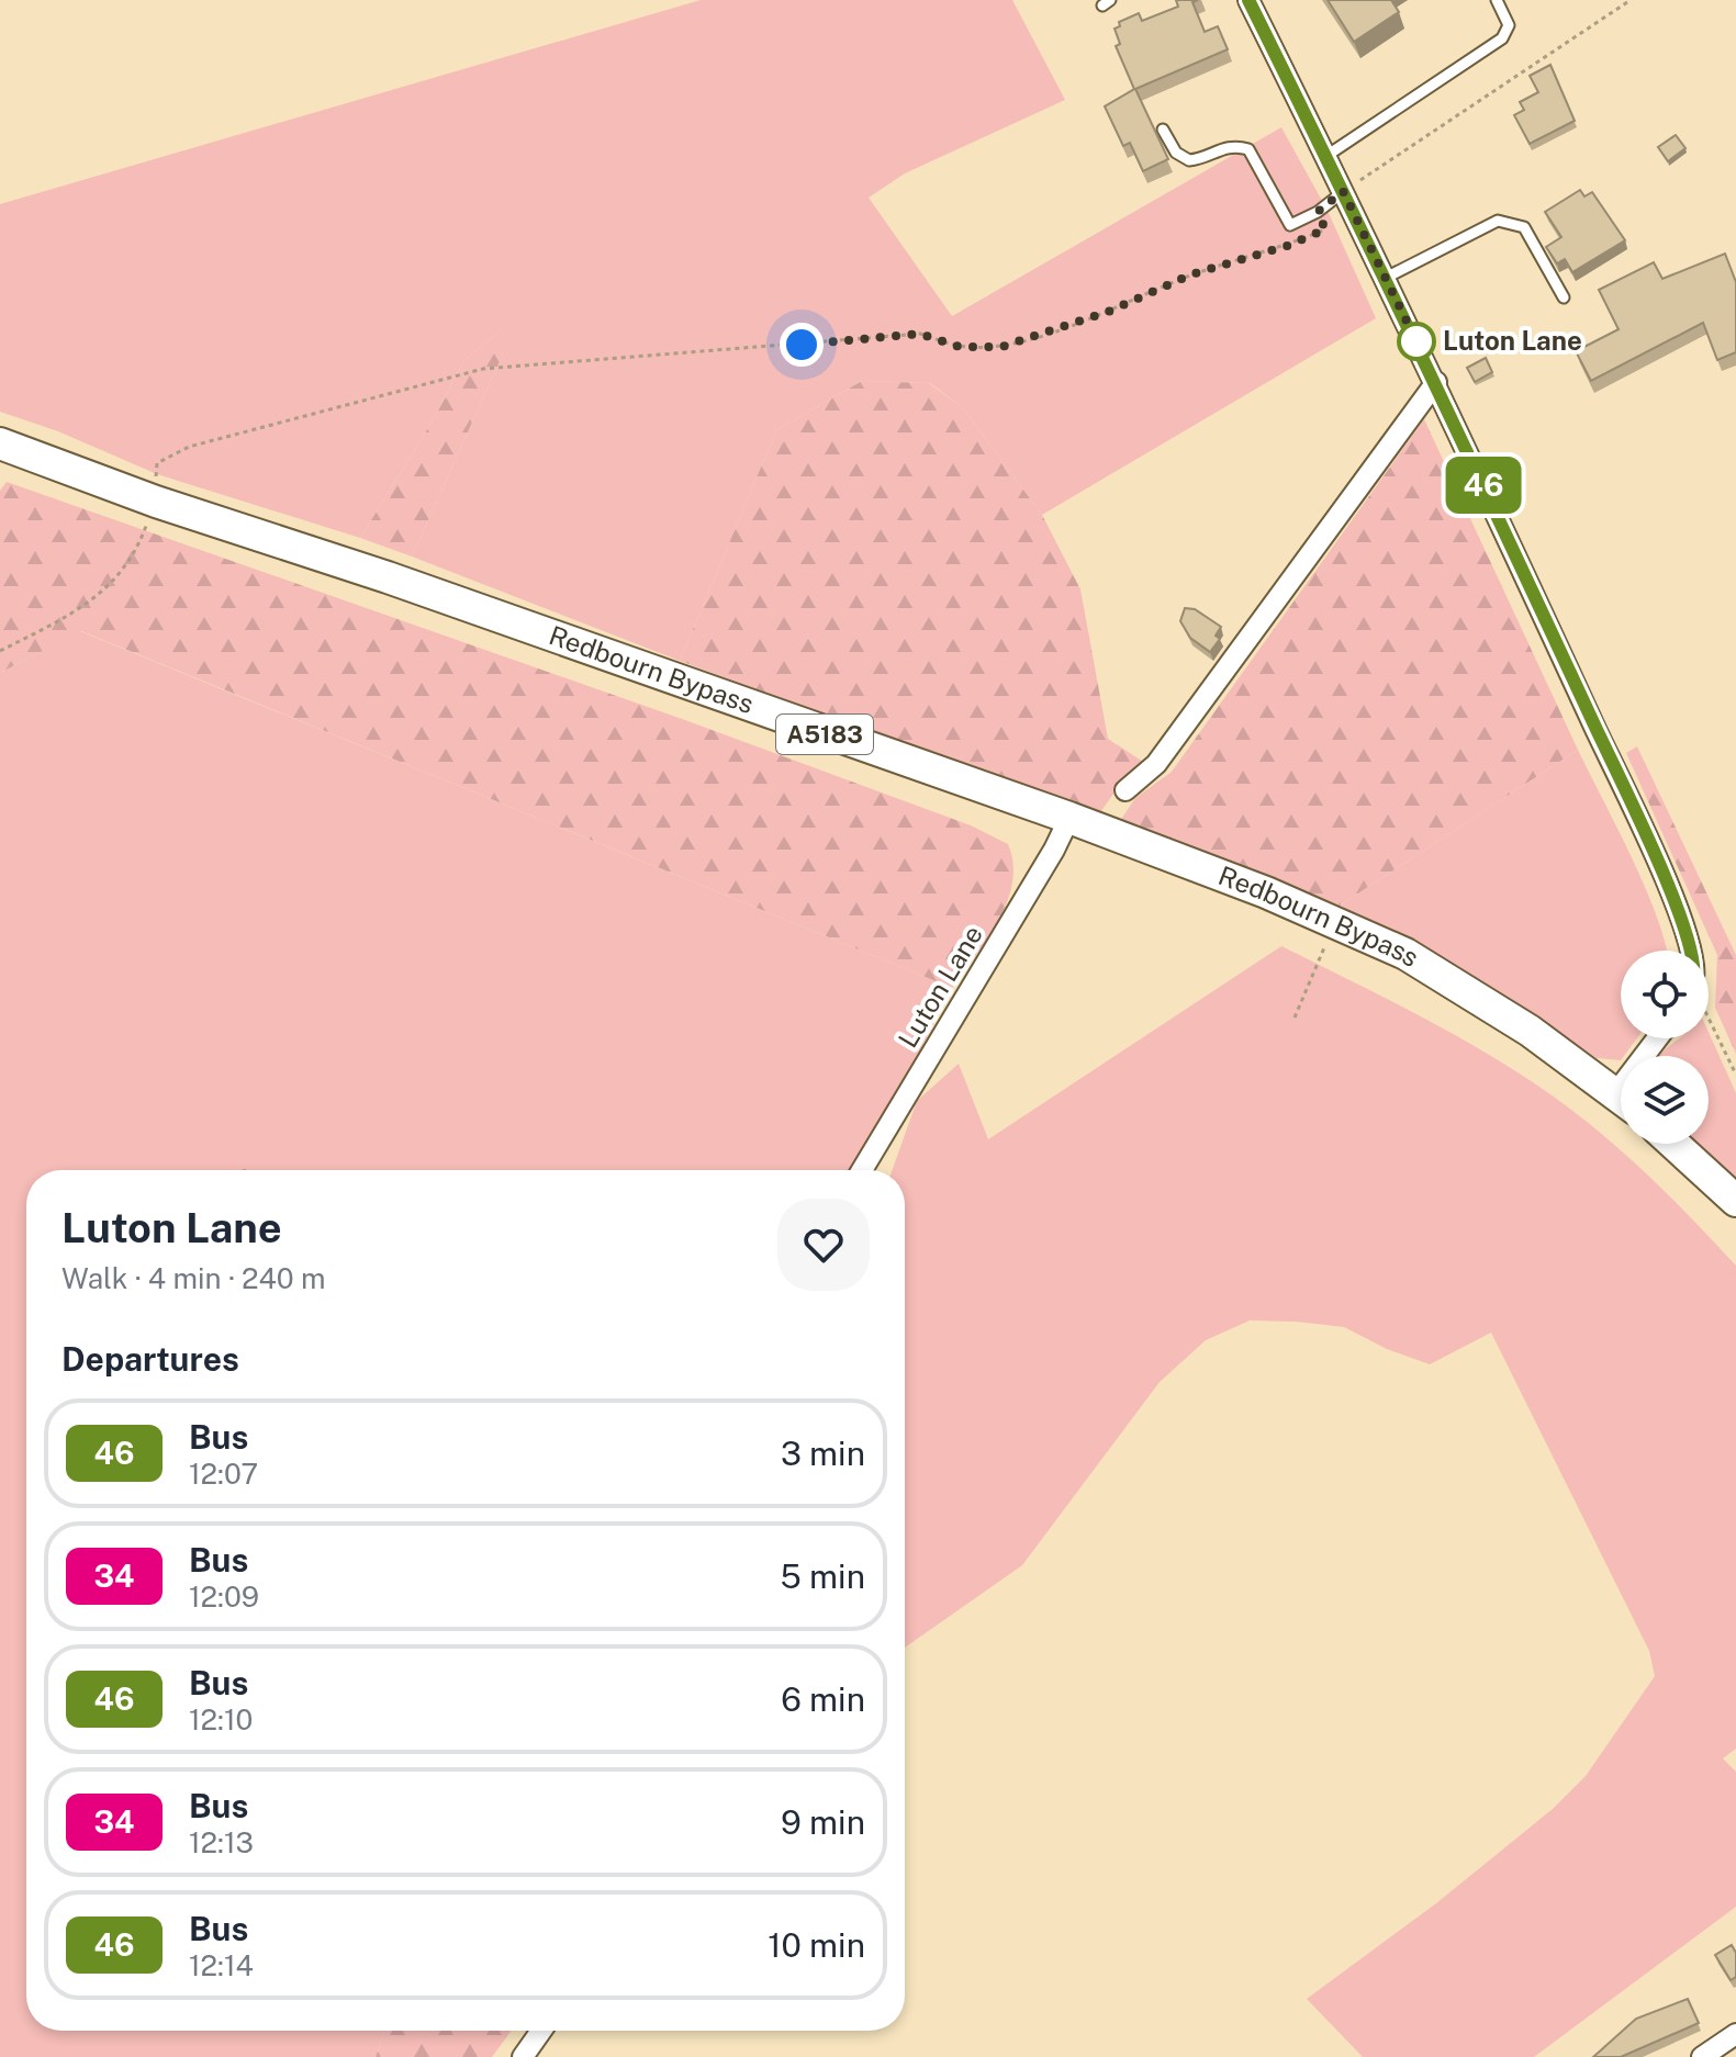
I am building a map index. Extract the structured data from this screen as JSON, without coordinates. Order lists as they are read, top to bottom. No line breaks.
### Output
{"streets":{"main road":["Redbourn Bypass","A5183"],"street":["Luton Lane"]},"crossings":[["Redbourn Bypass","Luton Lane"]],"places":["Luton Lane"],"lines":["bus line 46"],"page":{"on_map":"46","heading":[["Luton Lane","Walk · 4 min · 240 m"],"Departures"],"list":[{"mark":"46","name":"Bus","note":"12:07","value":"3 min"},{"mark":"34","name":"Bus","note":"12:09","value":"5 min"},{"mark":"46","name":"Bus","note":"12:10","value":"6 min"},{"mark":"34","name":"Bus","note":"12:13","value":"9 min"},{"mark":"46","name":"Bus","note":"12:14","value":"10 min"}]}}
